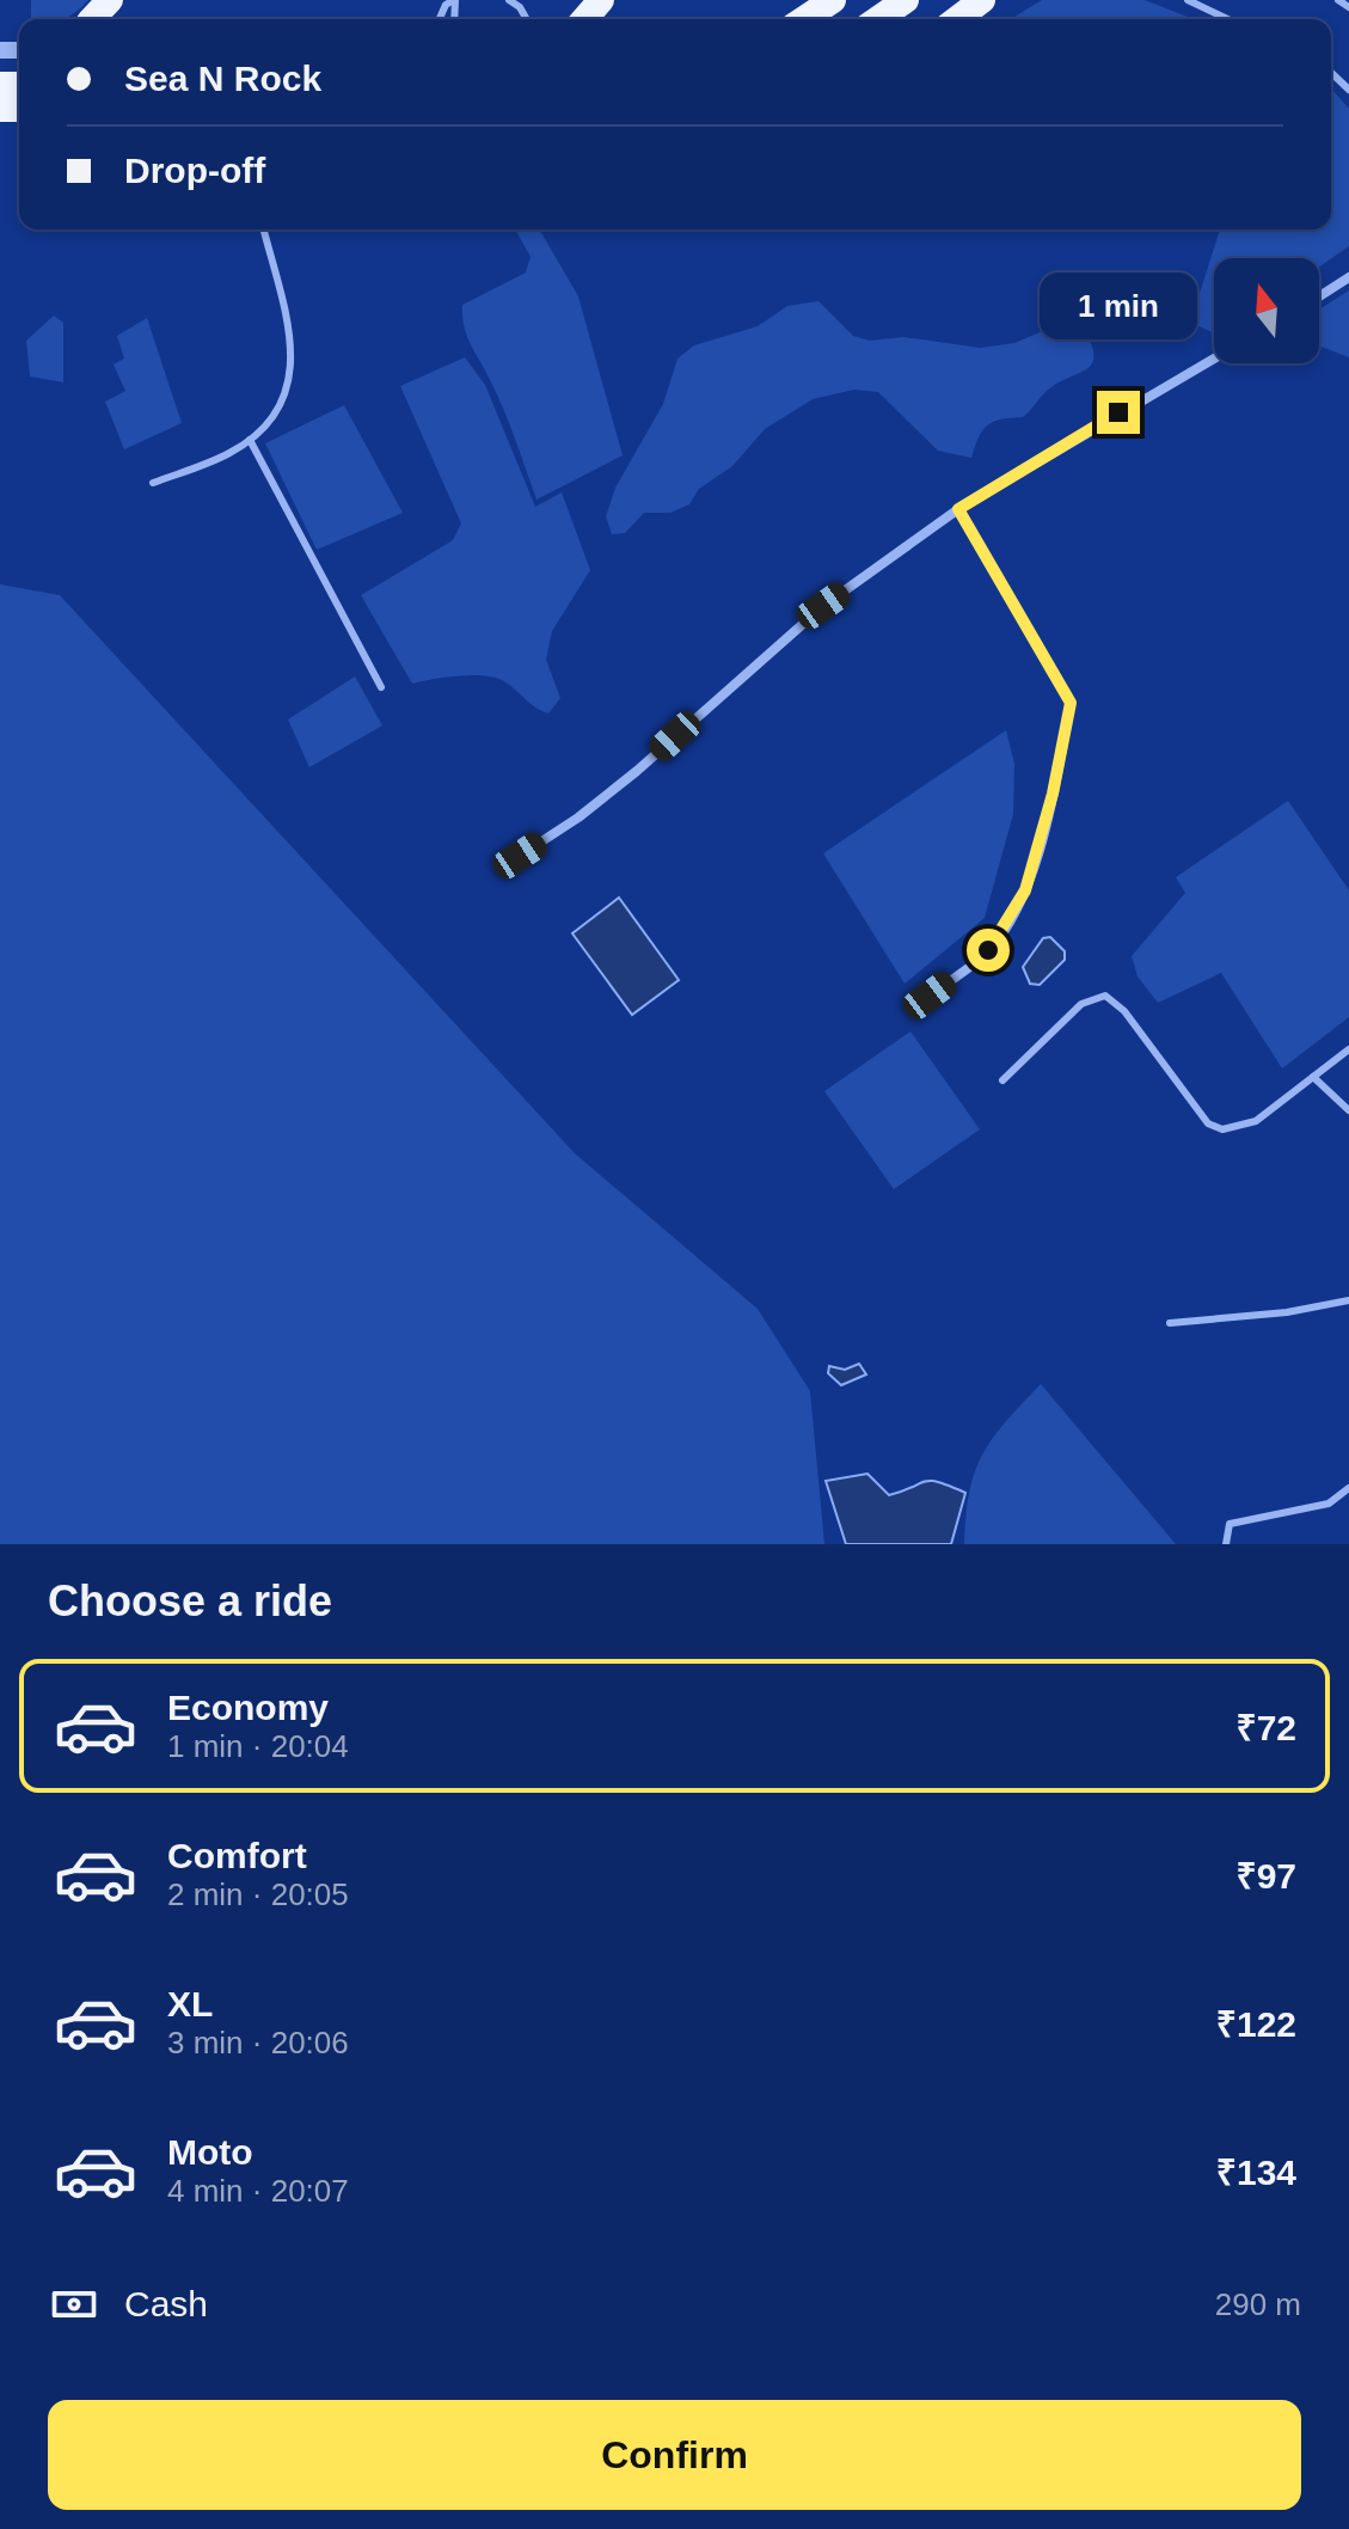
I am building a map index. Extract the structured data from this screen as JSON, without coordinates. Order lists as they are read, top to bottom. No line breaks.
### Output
{"north":"top","page":{"banner":["Sea N Rock","Drop-off"],"bubble":"1 min","heading":"Choose a ride","list":[{"name":"Economy","note":"1 min · 20:04","value":"₹72"},{"name":"Comfort","note":"2 min · 20:05","value":"₹97"},{"name":"XL","note":"3 min · 20:06","value":"₹122"},{"name":"Moto","note":"4 min · 20:07","value":"₹134"}],"pay":["Cash","290 m"],"buttons":"Confirm"}}
